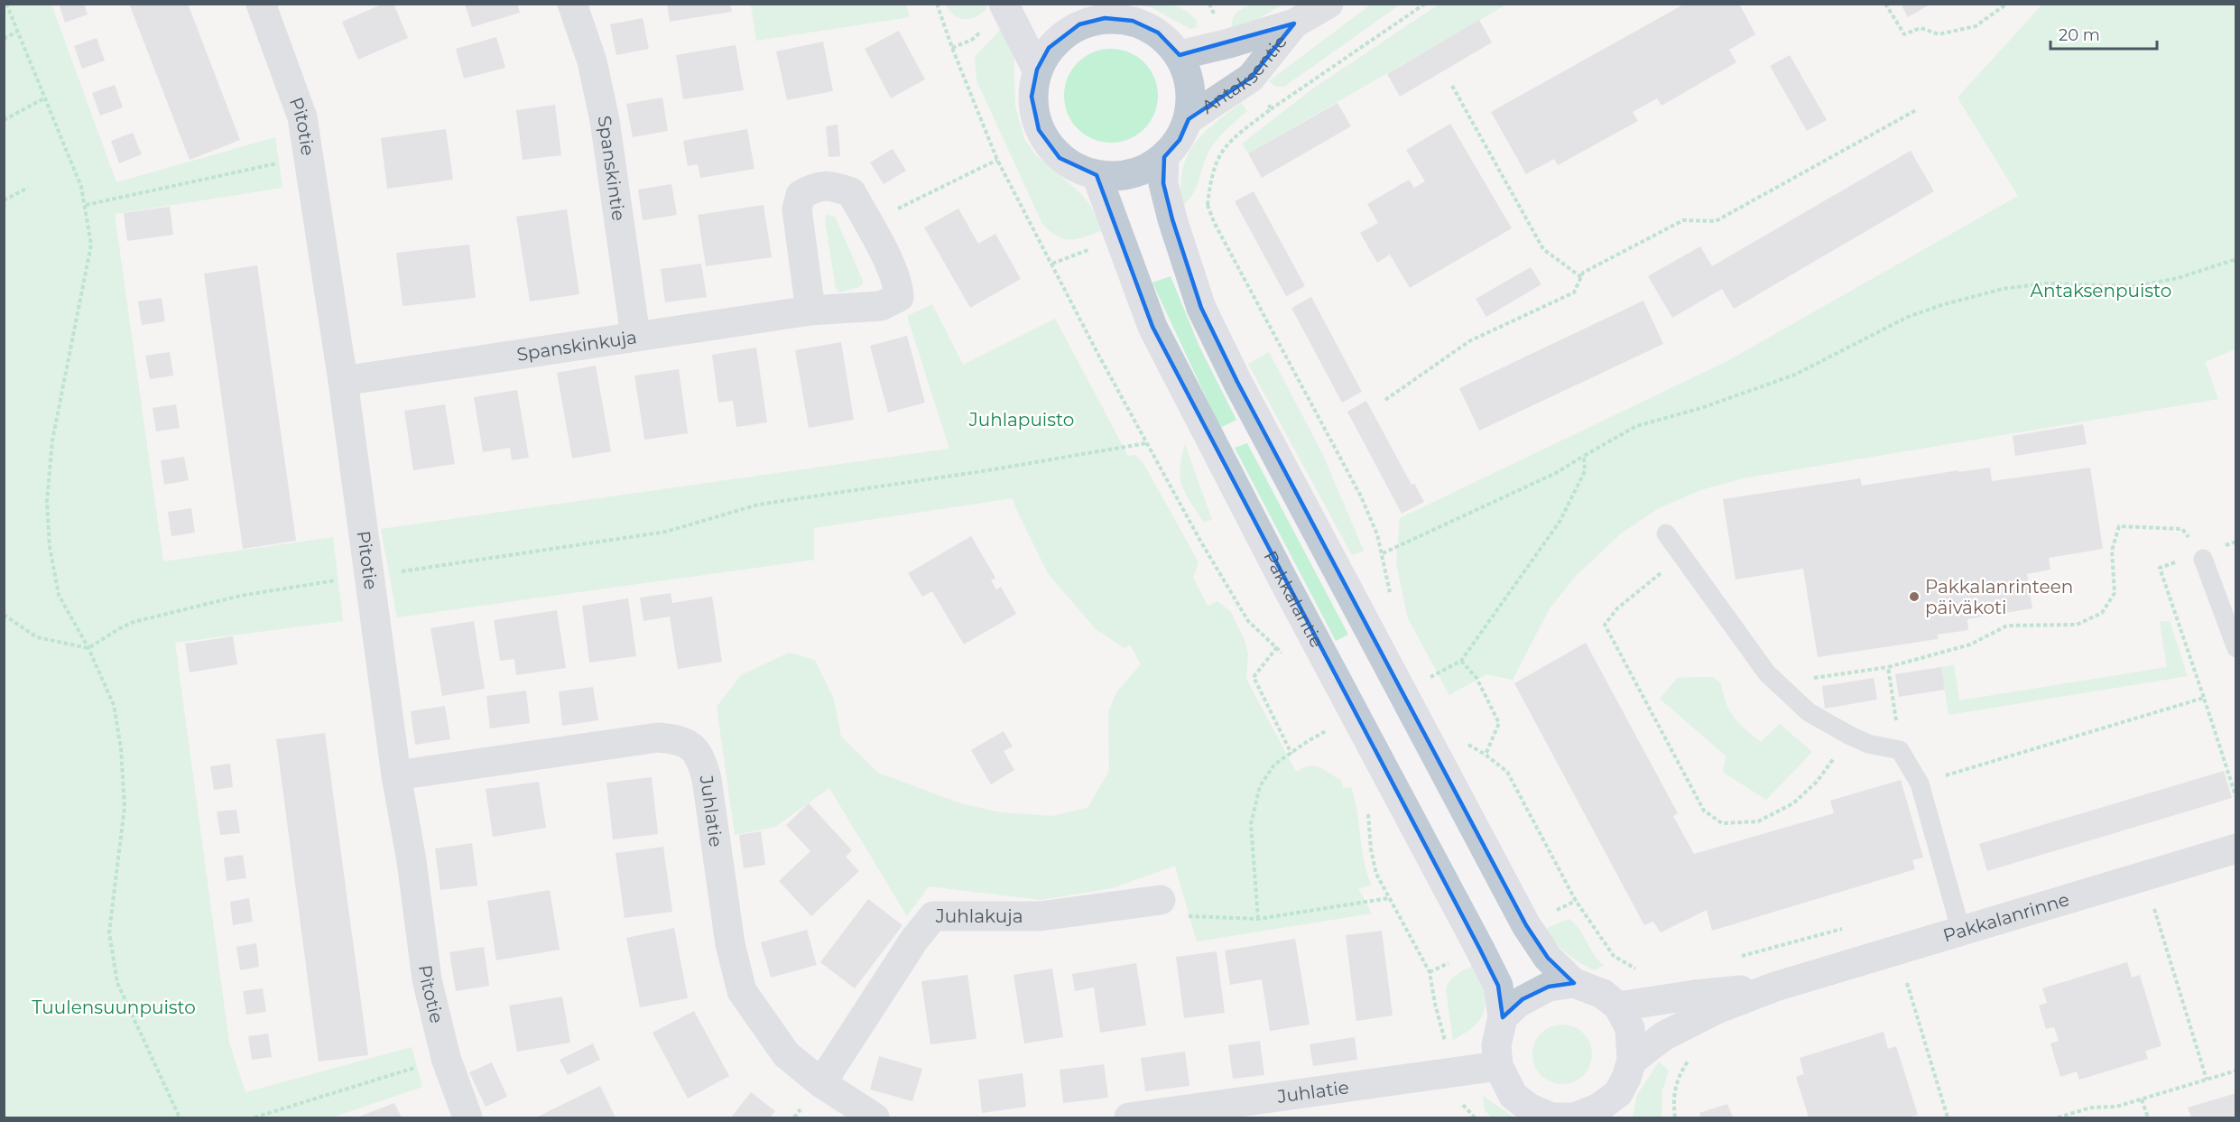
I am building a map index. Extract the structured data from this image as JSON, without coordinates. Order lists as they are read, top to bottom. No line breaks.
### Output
{"streets":{"street":["Antaksentie","Pitotie","Spanskintie","Spanskinkuja","Pakkalantie","Juhlatie","Pakkalanrinne","Juhlakuja"]},"crossings":[["Antaksentie","Pakkalantie"],["Pitotie","Spanskinkuja"],["Pitotie","Juhlatie"],["Spanskintie","Spanskinkuja"],["Pakkalantie","Juhlatie"],["Pakkalantie","Pakkalanrinne"],["Juhlatie","Pakkalanrinne"],["Juhlatie","Juhlakuja"]],"parks":["Antaksenpuisto","Juhlapuisto","Tuulensuunpuisto"],"places":["Pakkalanrinteen päiväkoti"],"scale_bar":"20 m"}
